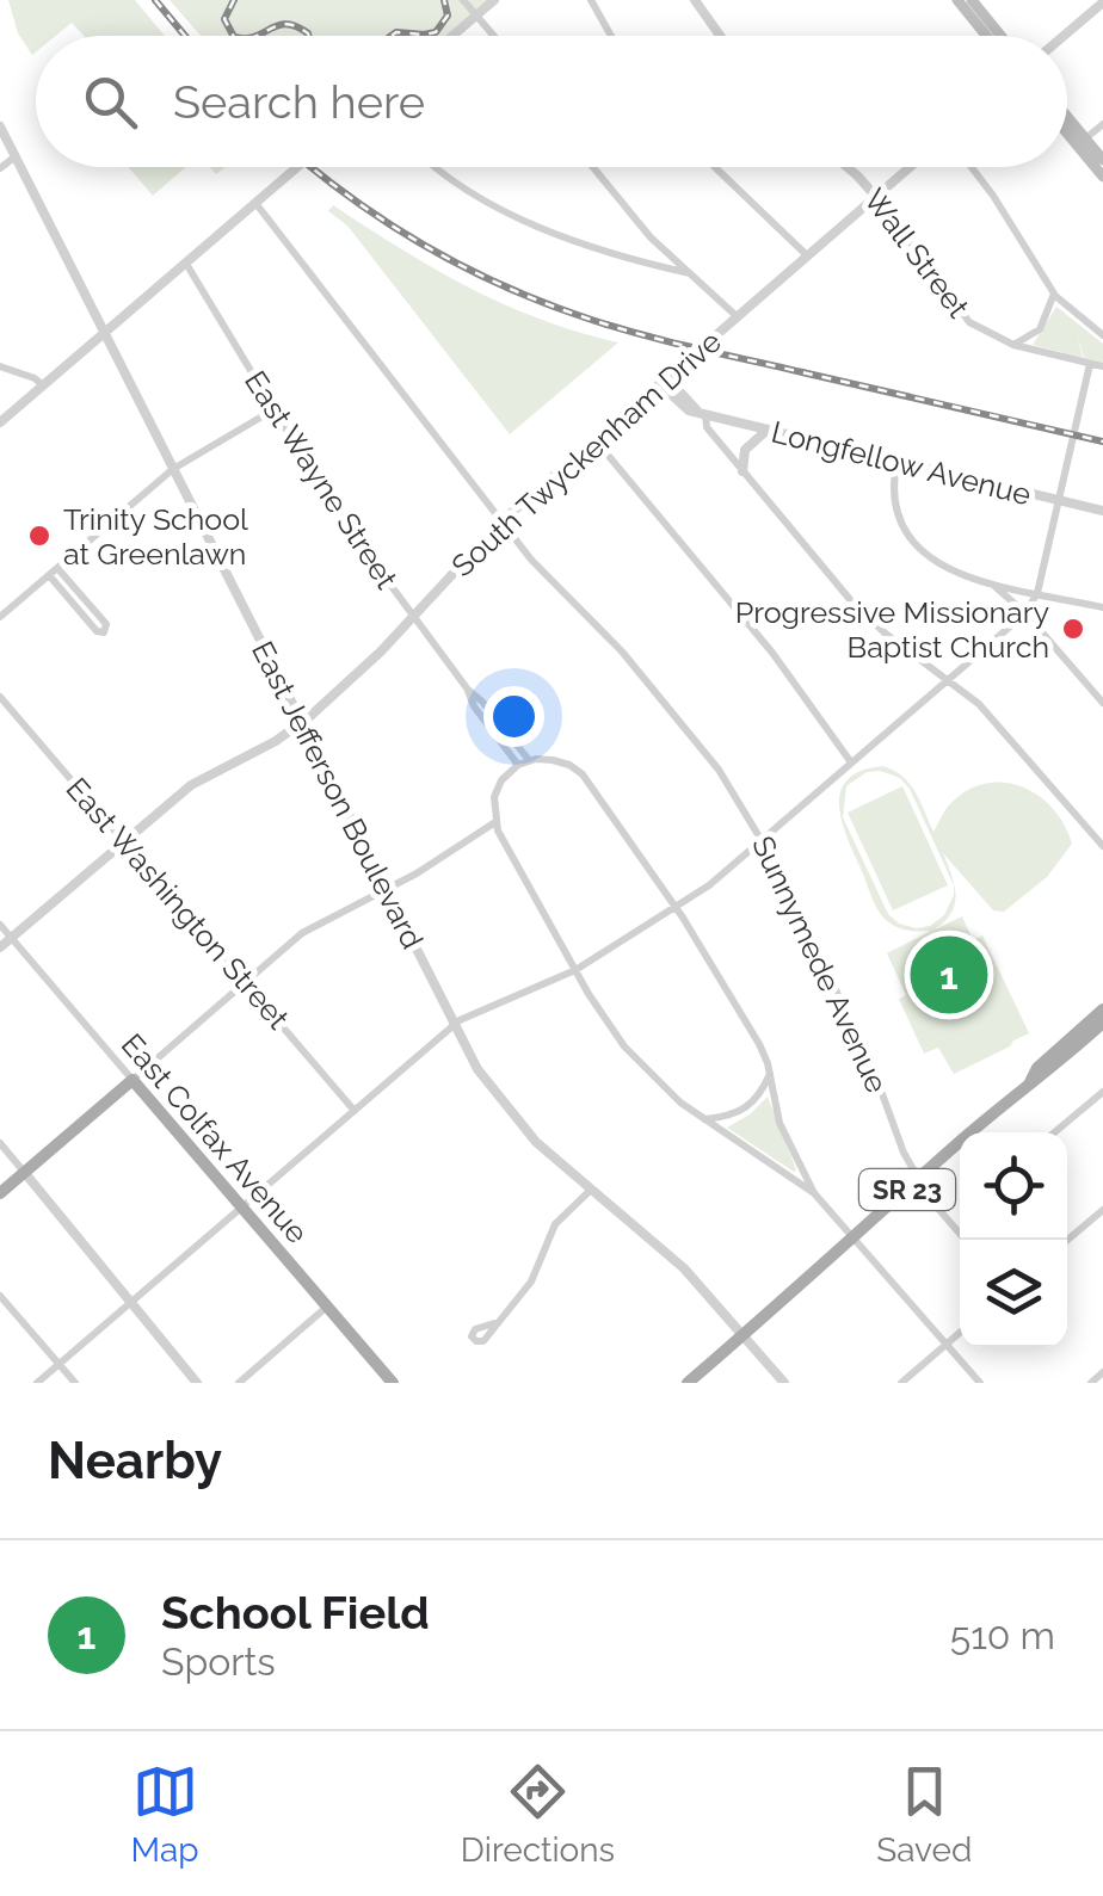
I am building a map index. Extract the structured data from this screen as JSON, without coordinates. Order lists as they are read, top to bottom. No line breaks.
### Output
{"streets":{"main road":["East Colfax Avenue","SR 23"],"street":["Wall Street","South Twyckenham Drive","Longfellow Avenue","East Wayne Street","East Jefferson Boulevard","East Washington Street","Sunnymede Avenue"]},"crossings":[["Wall Street","South Twyckenham Drive"],["South Twyckenham Drive","Longfellow Avenue"],["South Twyckenham Drive","East Wayne Street"],["South Twyckenham Drive","East Jefferson Boulevard"],["South Twyckenham Drive","East Washington Street"],["South Twyckenham Drive","Sunnymede Avenue"],["South Twyckenham Drive","East Colfax Avenue"],["East Jefferson Boulevard","SR 23"],["Sunnymede Avenue","SR 23"]],"places":["Trinity School at Greenlawn","Progressive Missionary Baptist Church"],"page":{"search":"Search here","pins":"1","heading":"Nearby","list":[{"mark":"1","name":"School Field","note":"Sports","value":"510 m"}],"nav":["Map","Directions","Saved"]}}
